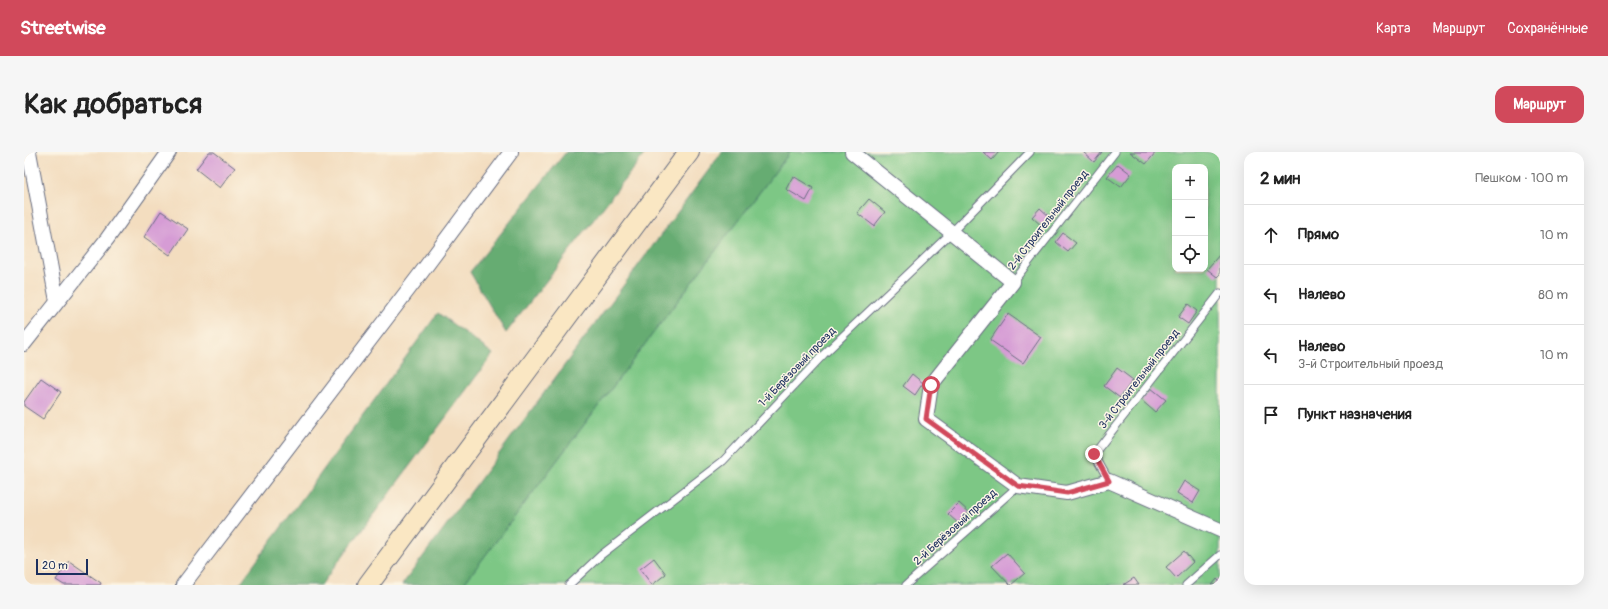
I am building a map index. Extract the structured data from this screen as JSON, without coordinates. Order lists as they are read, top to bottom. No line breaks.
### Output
{"streets":{"lane":["2-й Строительный проезд","1-й Берёзовый проезд","3-й Строительный проезд","2-й Берёзовый проезд"]},"scale_bar":"20 m","page":{"header":"Streetwise","nav":["Карта","Маршрут","Сохранённые"],"buttons":"Маршрут","title":"Как добраться","heading":["2 мин","Пешком · 100 m"],"map_buttons":["+","−"],"list":[["Прямо","10 m"],["Налево","80 m"],["Налево","3-й Строительный проезд","10 m"],"Пункт назначения"],"scale":"20 m"}}
